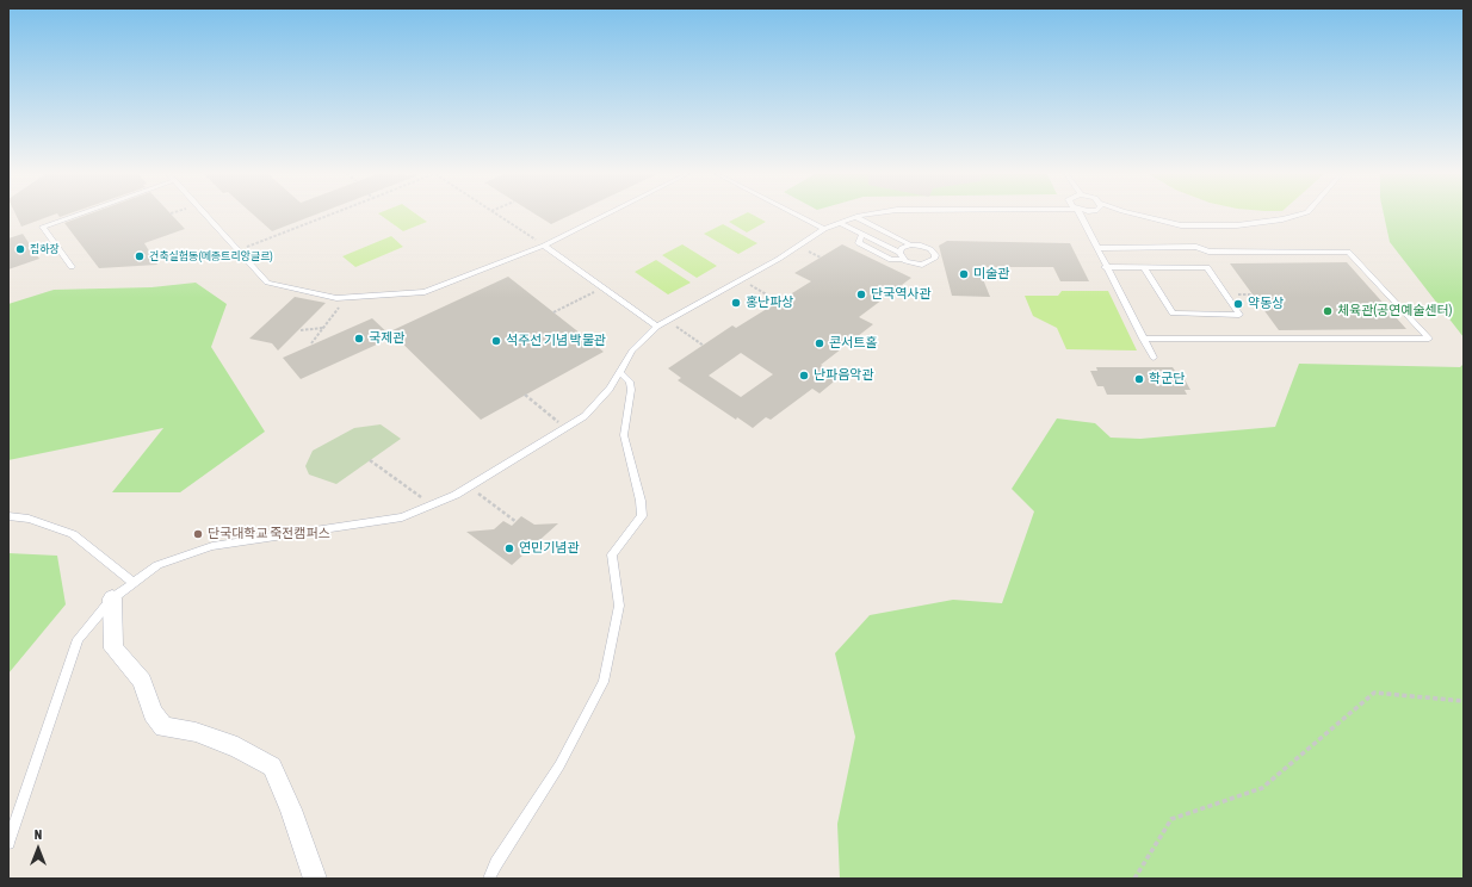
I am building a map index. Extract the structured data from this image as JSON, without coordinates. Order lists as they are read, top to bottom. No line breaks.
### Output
{"places":["집하장","건축실험동(메종트리앙글르)","미술관","단국역사관","홍난파상","약동상","체육관(공연예술센터)","국제관","석주선 기념 박물관","콘서트홀","난파음악관","학군단","단국대학교 죽전캠퍼스","연민기념관"],"north":"top"}
